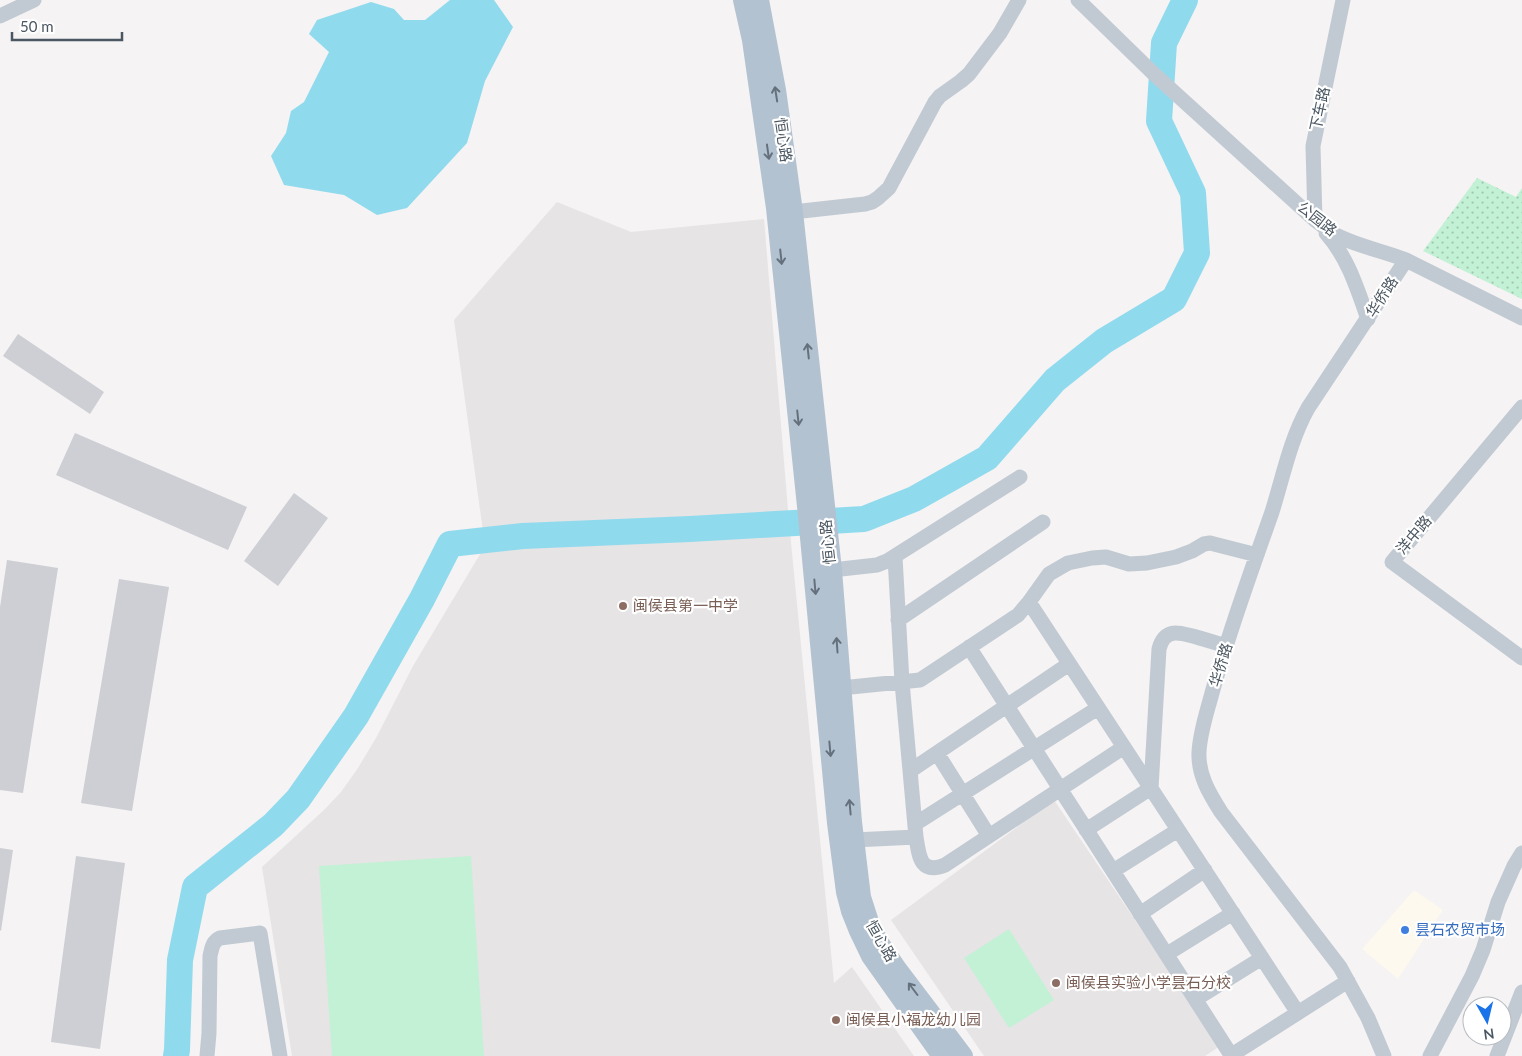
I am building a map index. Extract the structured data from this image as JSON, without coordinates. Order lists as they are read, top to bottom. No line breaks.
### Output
{"streets":{"main road":["恒心路"],"street":["下车路","公园路","华侨路","洋中路"]},"crossings":[["下车路","公园路"],["公园路","华侨路"]],"places":["闽侯县第一中学","昙石农贸市场","闽侯县实验小学昙石分校","闽侯县小福龙幼儿园"],"scale_bar":"50 m","north":"bottom"}
